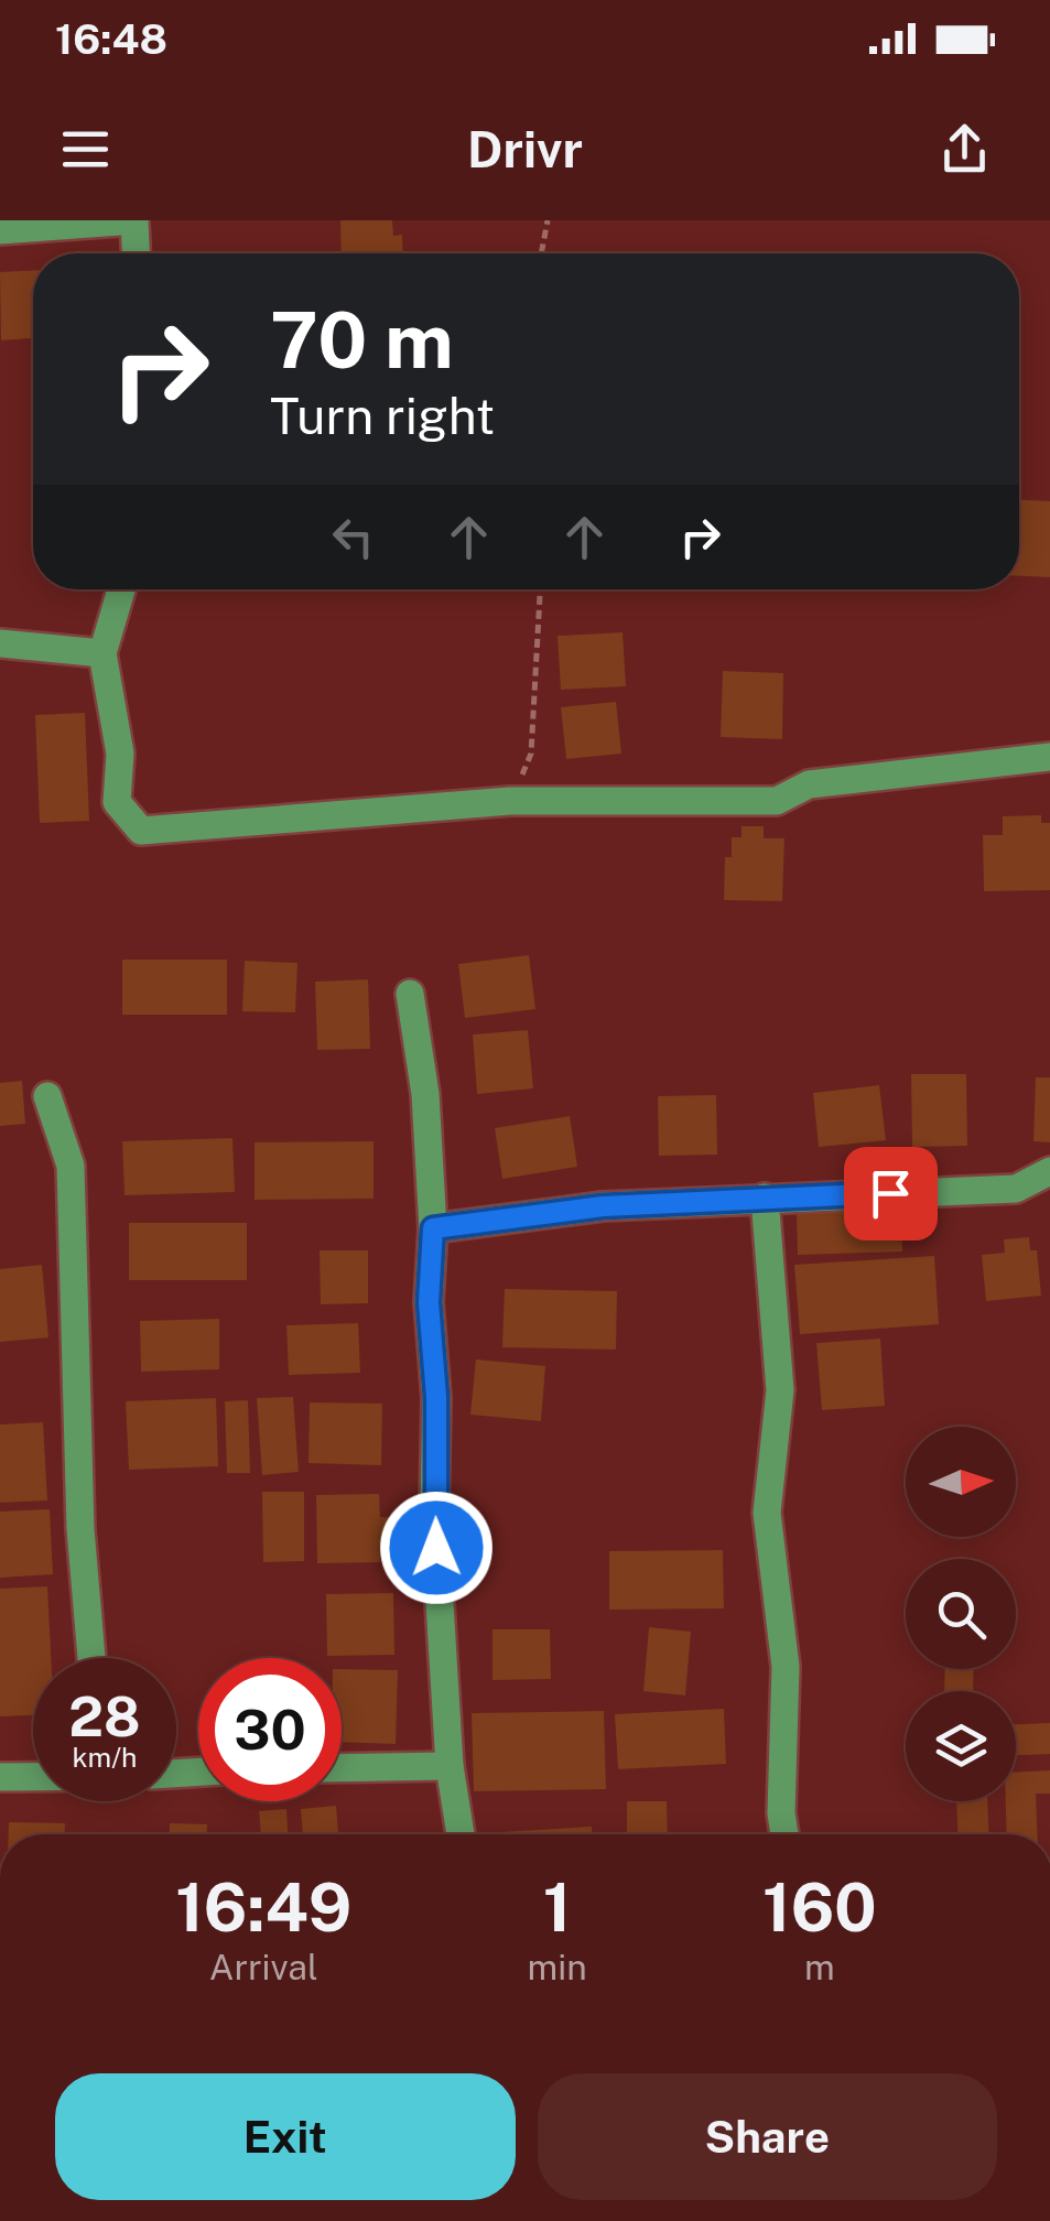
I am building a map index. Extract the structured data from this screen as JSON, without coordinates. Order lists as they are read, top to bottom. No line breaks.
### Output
{"north":"right","page":{"status":"16:48","header":"Drivr","turn":["70 m","Turn right"],"speed":"28 km/h","limit":"30","eta":["16:49","Arrival","1","min","160","m"],"buttons":["Exit","Share"]}}
